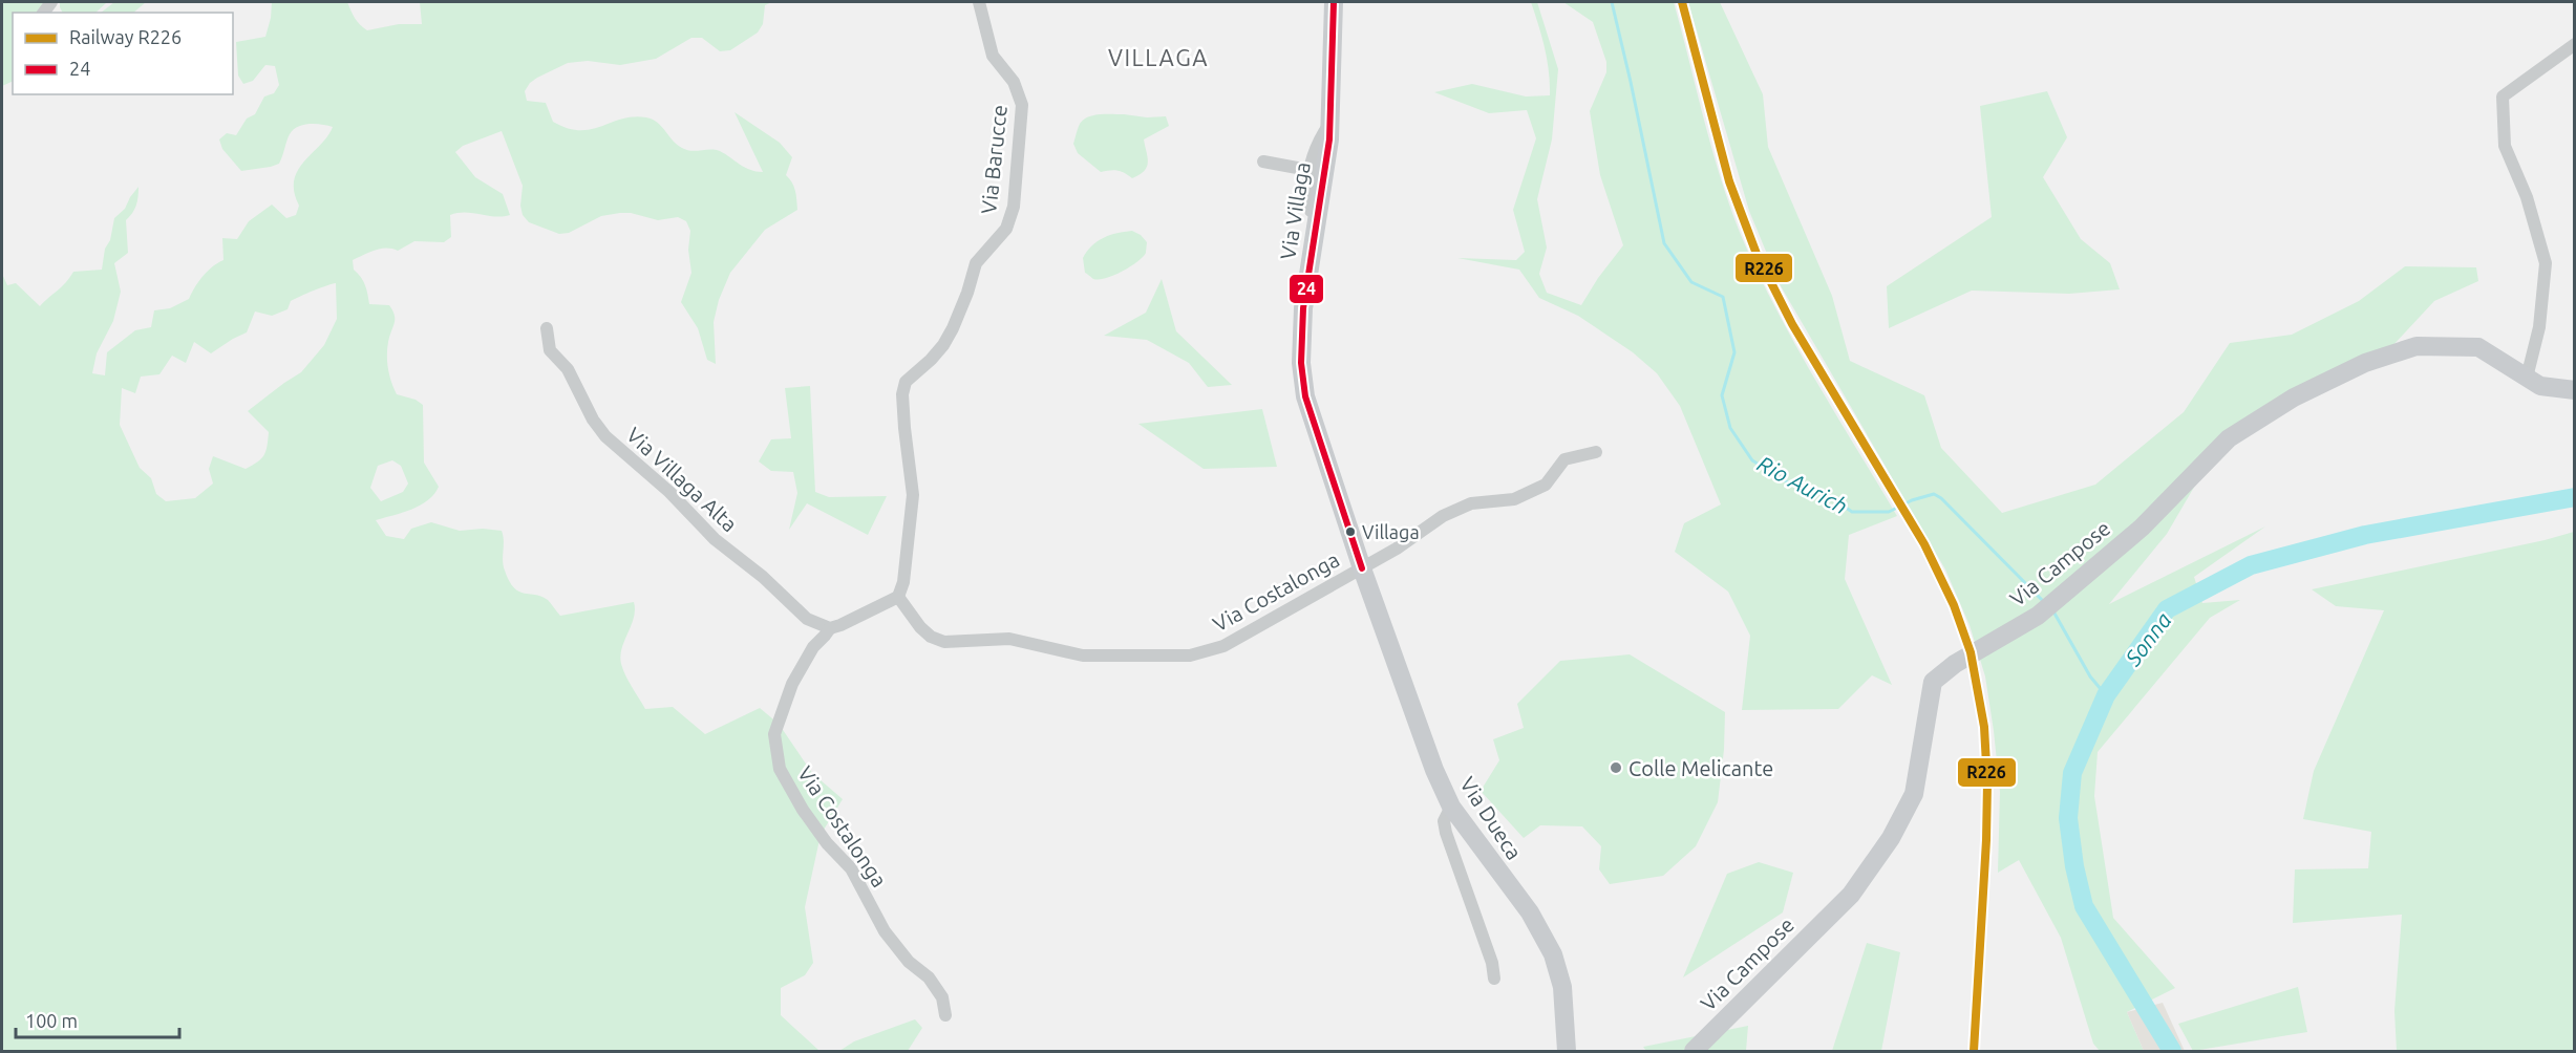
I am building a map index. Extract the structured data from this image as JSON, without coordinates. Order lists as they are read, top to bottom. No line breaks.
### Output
{"streets":{"street":["Via Barucce","Via Villaga","Via Villaga Alta","Via Campose","Via Costalonga","Via Dueca"]},"crossings":[["Via Barucce","Via Costalonga"],["Via Villaga","Via Costalonga"],["Via Villaga","Via Dueca"],["Via Villaga Alta","Via Costalonga"],["Via Costalonga","Via Dueca"]],"districts":["VILLAGA"],"water":["Rio Aurich","Sonna"],"places":["Villaga","Colle Melicante"],"lines":["rail line R226","transit line 24"],"legend":["Railway R226","24"],"scale_bar":"100 m"}
